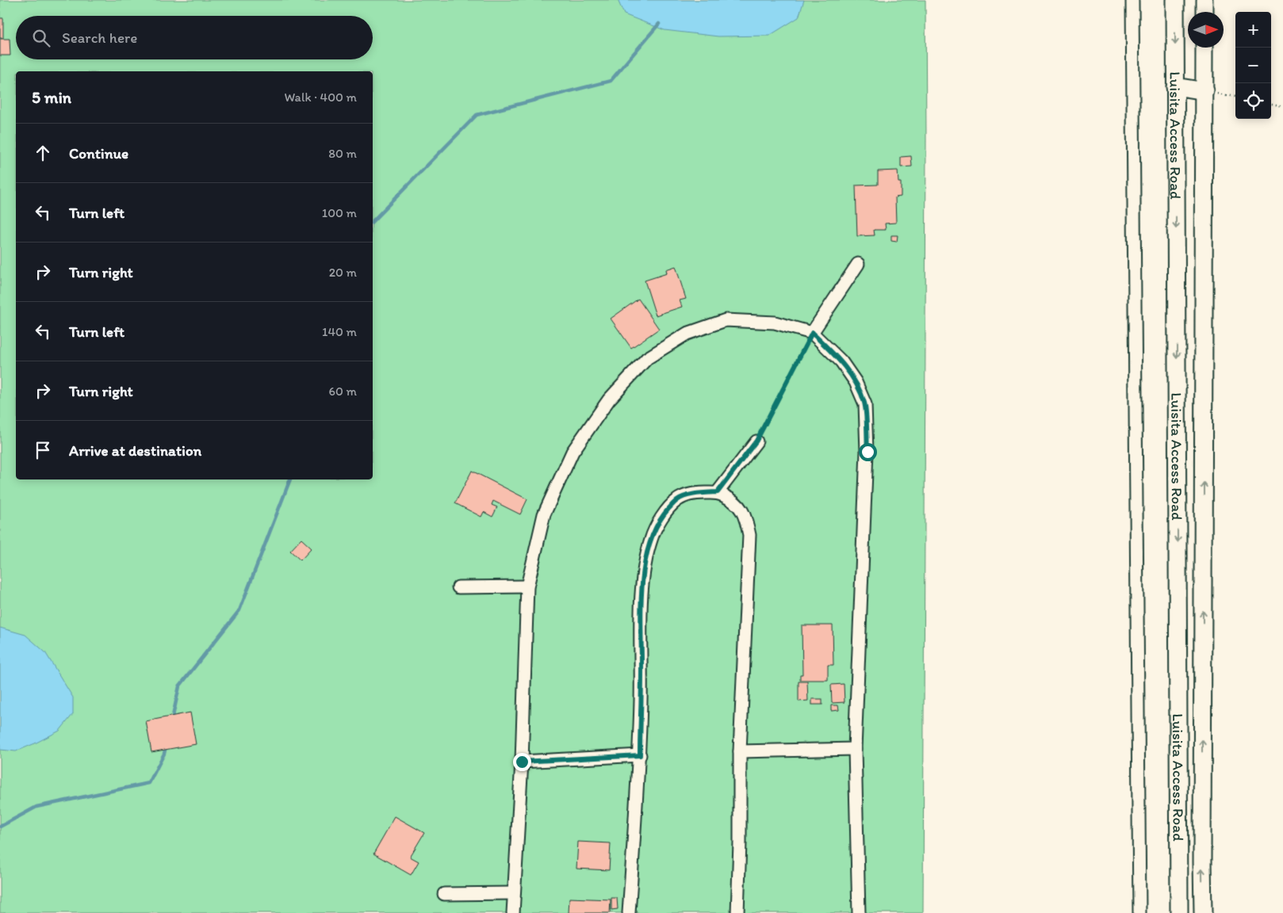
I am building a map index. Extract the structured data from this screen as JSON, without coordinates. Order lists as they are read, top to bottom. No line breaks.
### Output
{"streets":{"main road":["Luisita Access Road"]},"north":"right","page":{"map_buttons":["+","−"],"search":"Search here","heading":["5 min","Walk · 400 m"],"list":[["Continue","80 m"],["Turn left","100 m"],["Turn right","20 m"],["Turn left","140 m"],["Turn right","60 m"],"Arrive at destination"]}}
